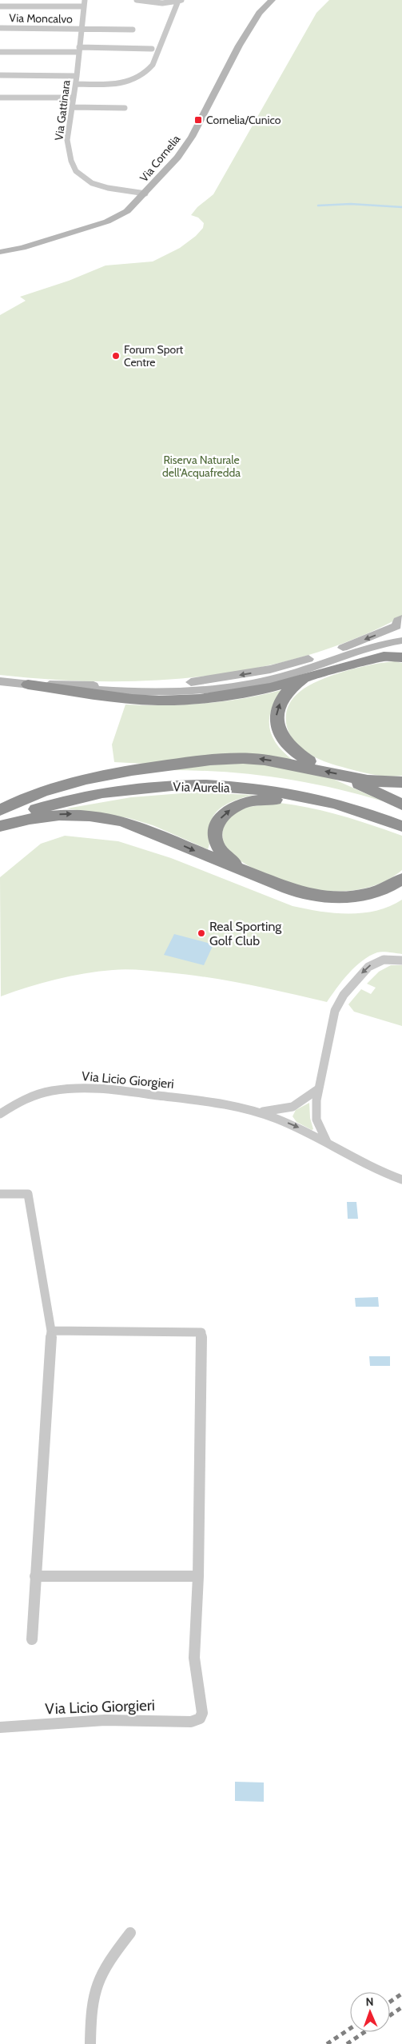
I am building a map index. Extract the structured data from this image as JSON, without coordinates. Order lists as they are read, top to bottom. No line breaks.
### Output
{"streets":{"highway":["Via Aurelia"],"street":["Via Moncalvo","Via Gattinara","Via Cornelia","Via Licio Giorgieri"]},"crossings":[["Via Moncalvo","Via Gattinara"],["Via Gattinara","Via Cornelia"]],"parks":["Riserva Naturale dell'Acquafredda"],"places":{"transit":["Cornelia/Cunico"],"other":["Forum Sport Centre","Real Sporting Golf Club"]},"north":"top"}
